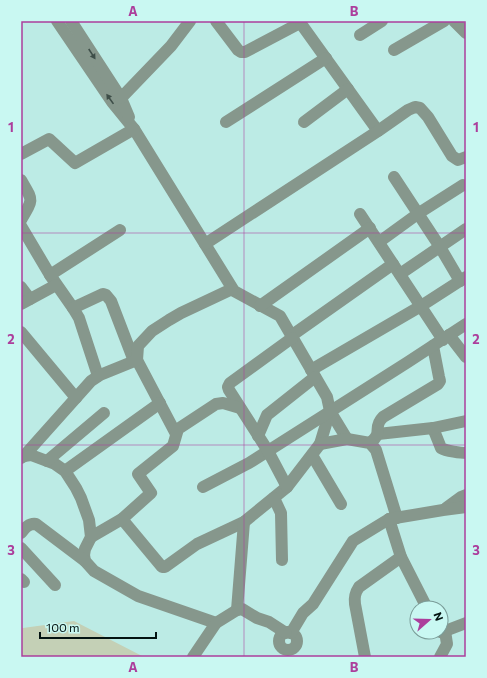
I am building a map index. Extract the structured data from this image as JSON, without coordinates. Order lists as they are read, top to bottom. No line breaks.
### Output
{"scale_bar":"100 m","north":"right","grid":{"columns":["A","B"],"rows":["1","2","3"]}}
